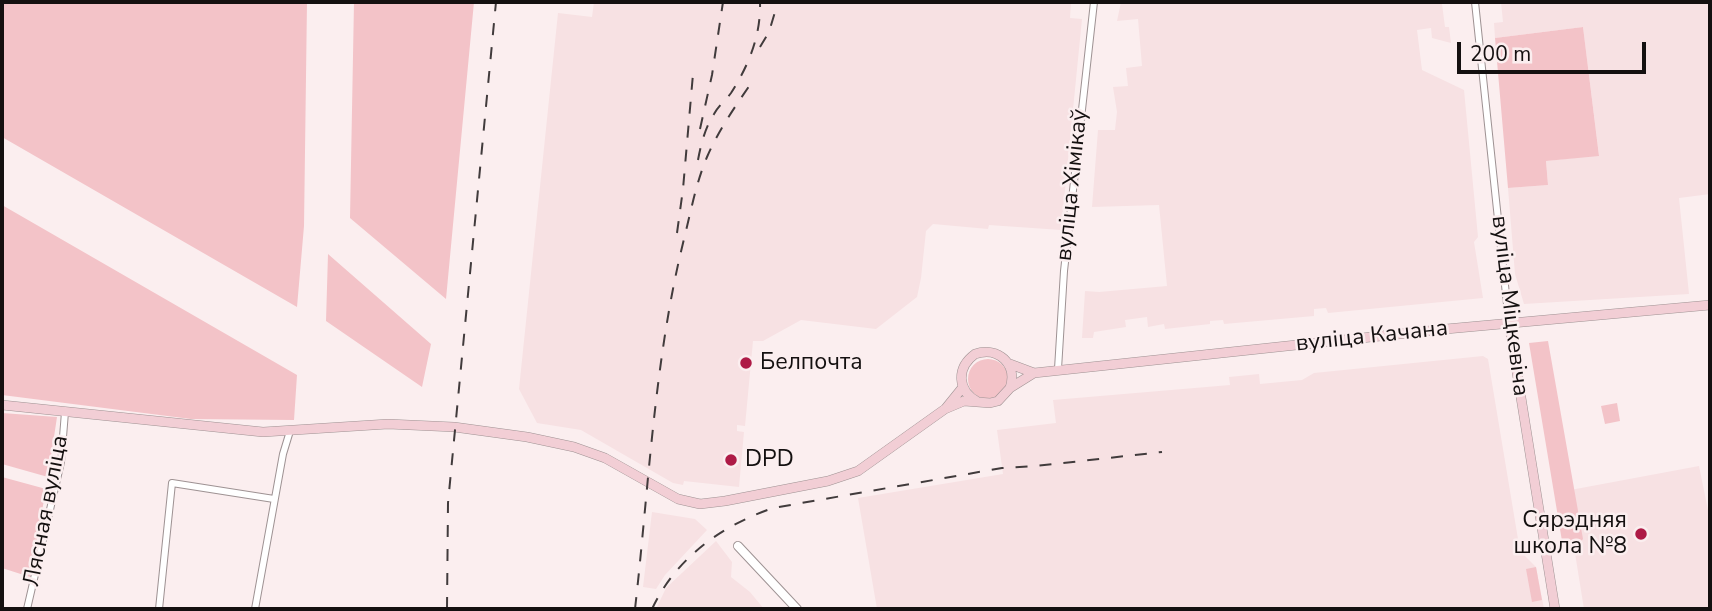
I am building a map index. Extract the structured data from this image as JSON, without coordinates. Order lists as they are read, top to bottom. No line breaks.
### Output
{"streets":{"main road":["вуліца Міцкевіча","вуліца Качана"],"street":["вуліца Хімікаў","Лясная вуліца"]},"crossings":[["вуліца Хімікаў","вуліца Качана"],["вуліца Міцкевіча","вуліца Качана"],["вуліца Качана","Лясная вуліца"]],"places":["Белпочта","DPD","Сярэдняя школа №8"],"scale_bar":"200 m"}
